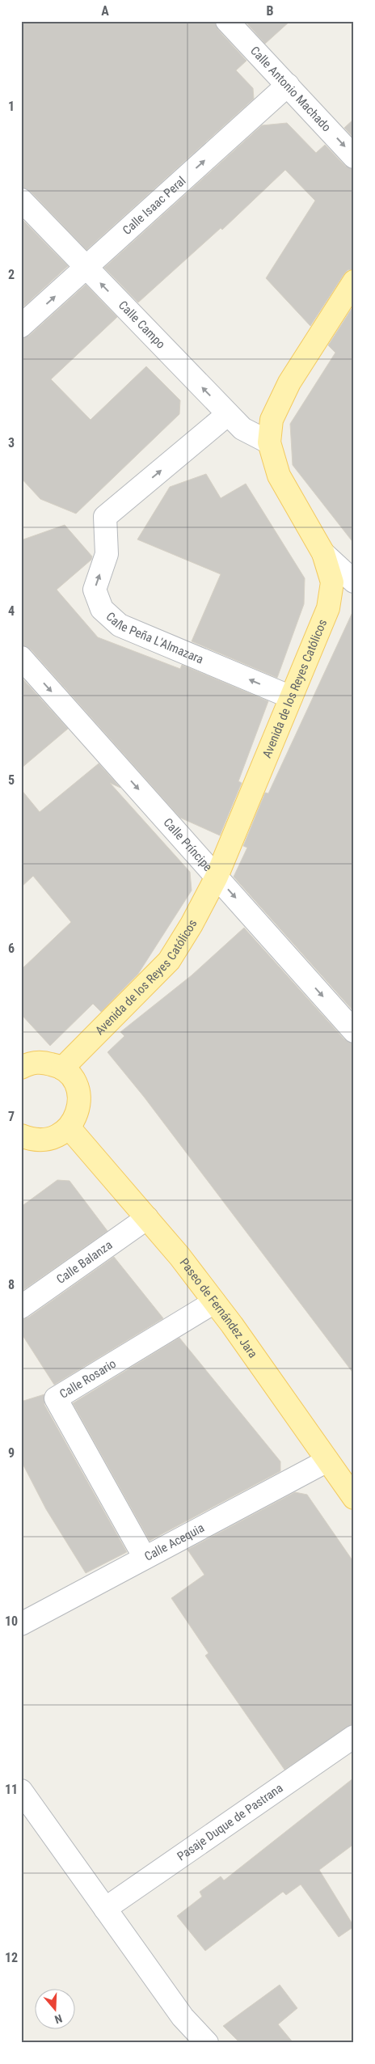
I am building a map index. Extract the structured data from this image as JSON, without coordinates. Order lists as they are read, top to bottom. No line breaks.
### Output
{"streets":{"main road":["Avenida de los Reyes Católicos","Paseo de Fernández Jara"],"street":["Calle Antonio Machado","Calle Isaac Peral","Calle Campo","Calle Peña L'Almazara","Calle Príncipe","Calle Balanza","Calle Rosario","Calle Acequia","Pasaje Duque de Pastrana"]},"crossings":[["Calle Antonio Machado","Calle Isaac Peral"],["Calle Isaac Peral","Calle Campo"],["Calle Campo","Calle Peña L'Almazara"],["Calle Campo","Avenida de los Reyes Católicos"],["Calle Peña L'Almazara","Avenida de los Reyes Católicos"],["Avenida de los Reyes Católicos","Calle Príncipe"],["Calle Balanza","Paseo de Fernández Jara"],["Paseo de Fernández Jara","Calle Rosario"],["Paseo de Fernández Jara","Calle Acequia"],["Calle Rosario","Calle Acequia"]],"one_way":["Calle Antonio Machado","Calle Isaac Peral","Calle Campo","Calle Príncipe"],"north":"bottom","grid":{"columns":["A","B"],"rows":["1","2","3","4","5","6","7","8","9","10","11","12"]}}
